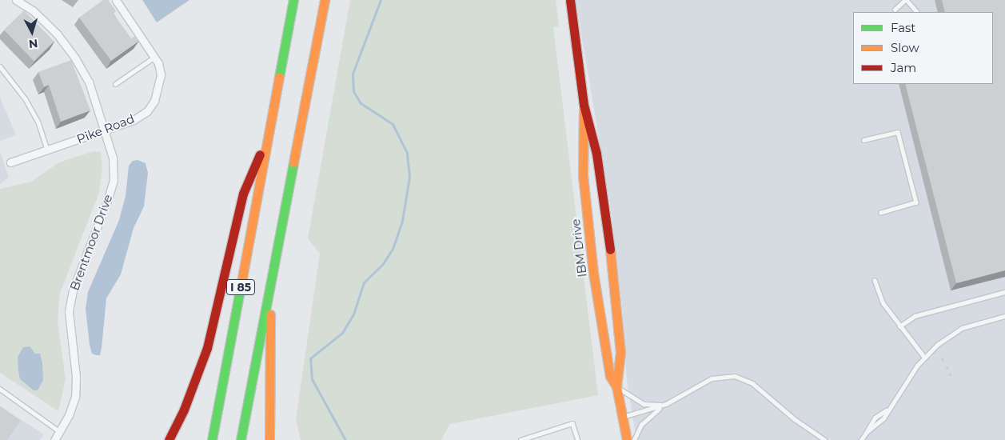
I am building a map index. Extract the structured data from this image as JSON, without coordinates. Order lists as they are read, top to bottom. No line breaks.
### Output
{"streets":{"main road":["IBM Drive","I 85"],"street":["Pike Road","Brentmoor Drive"]},"crossings":[["Pike Road","Brentmoor Drive"]],"legend":["Fast","Slow","Jam"],"north":"bottom"}
